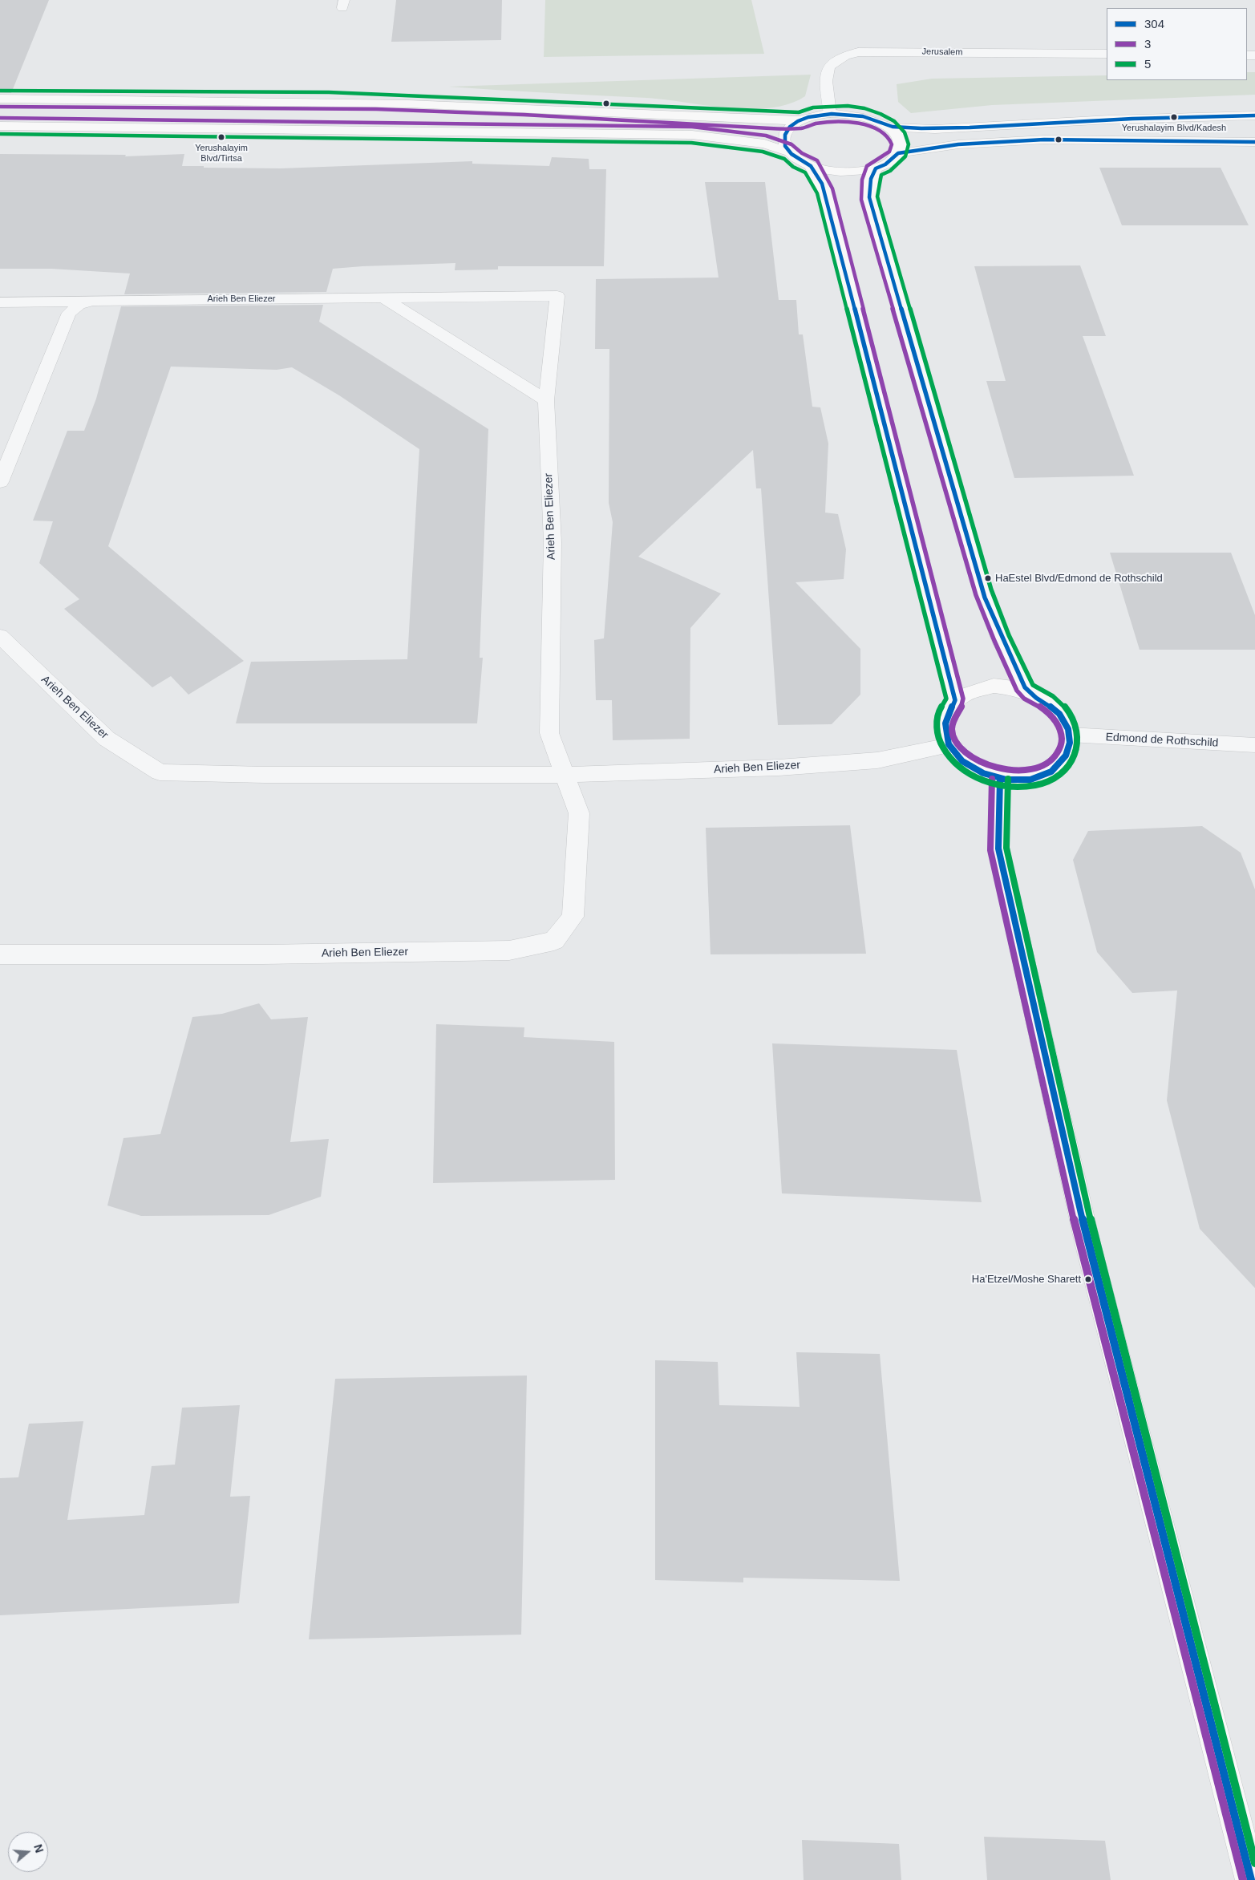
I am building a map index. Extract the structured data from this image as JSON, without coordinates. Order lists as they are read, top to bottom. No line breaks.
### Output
{"streets":{"street":["Jerusalem","Arieh Ben Eliezer","Edmond de Rothschild"]},"crossings":[["Arieh Ben Eliezer","Edmond de Rothschild"]],"places":["Yerushalayim Blvd/Kadesh","Yerushalayim Blvd/Tirtsa","HaEstel Blvd/Edmond de Rothschild","Ha'Etzel/Moshe Sharett"],"lines":["transit line 5","transit line 3","transit line 304"],"legend":["304","3","5"],"north":"right"}
